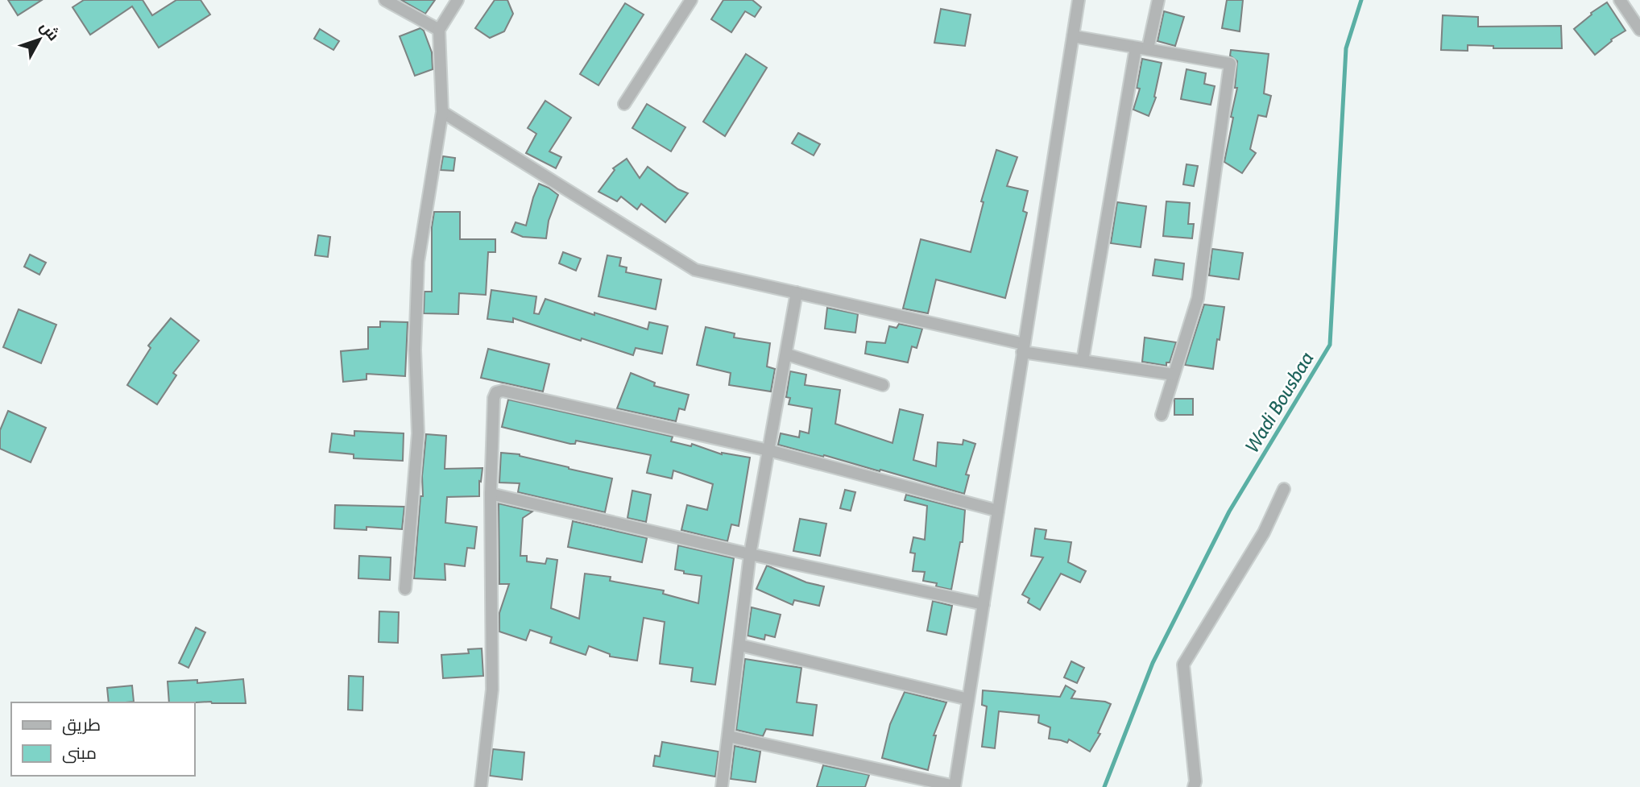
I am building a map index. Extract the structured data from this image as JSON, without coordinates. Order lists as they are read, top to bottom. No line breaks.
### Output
{"water":["Wadi Bousbaa"],"legend":["طريق","مبنى"],"north":"top right"}
